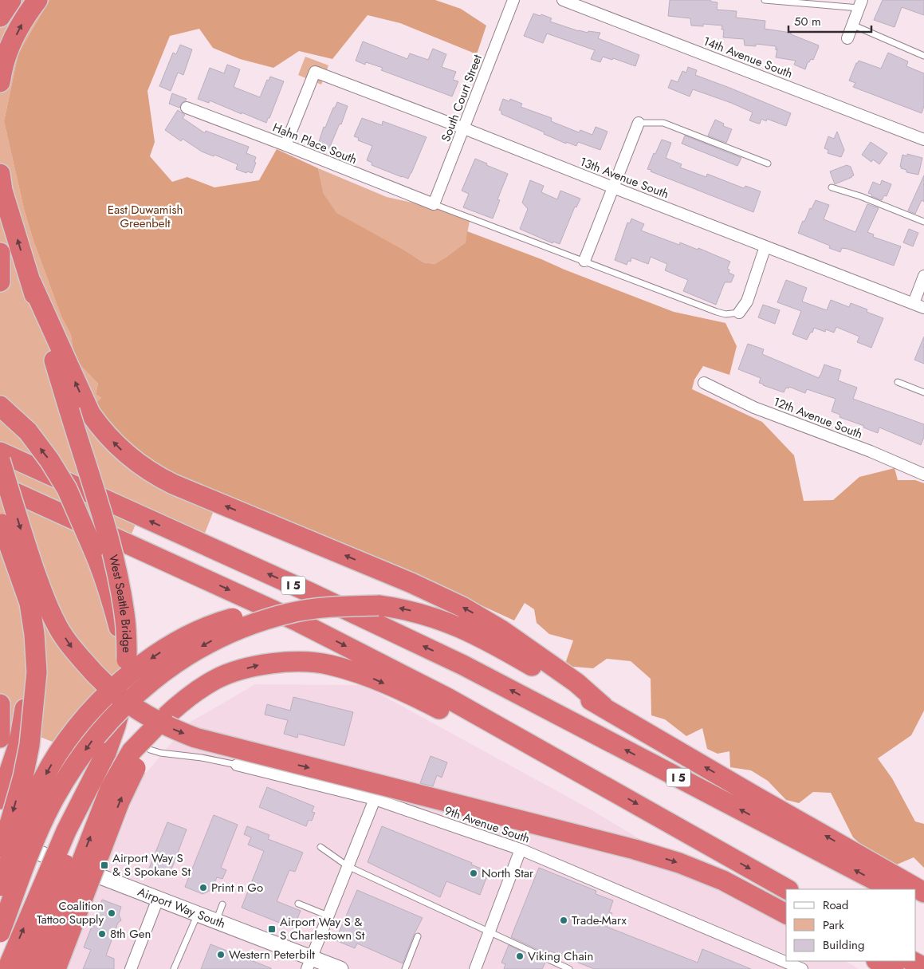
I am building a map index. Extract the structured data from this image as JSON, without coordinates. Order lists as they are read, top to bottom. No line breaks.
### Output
{"streets":{"highway":["I 5","West Seattle Bridge"],"main road":["Airport Way South"],"street":["14th Avenue South","South Court Street","Hahn Place South","13th Avenue South","12th Avenue South","9th Avenue South"]},"crossings":[["South Court Street","Hahn Place South"],["South Court Street","13th Avenue South"],["Hahn Place South","13th Avenue South"]],"parks":["East Duwamish Greenbelt"],"places":{"transit":["Airport Way S & S Spokane St","Airport Way S & S Charlestown St"],"other":["North Star","Print n Go","Coalition Tattoo Supply","Trade-Marx","8th Gen","Western Peterbilt","Viking Chain"]},"legend":["Road","Park","Building"],"scale_bar":"50 m"}
